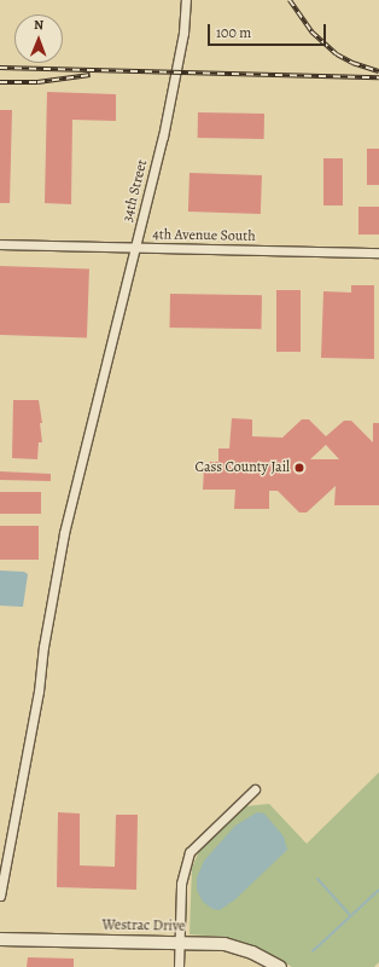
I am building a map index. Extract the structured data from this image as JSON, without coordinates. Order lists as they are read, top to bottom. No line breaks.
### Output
{"streets":{"street":["34th Street","4th Avenue South","Westrac Drive"]},"crossings":[["34th Street","4th Avenue South"]],"places":["Cass County Jail"],"scale_bar":"100 m","north":"top"}
